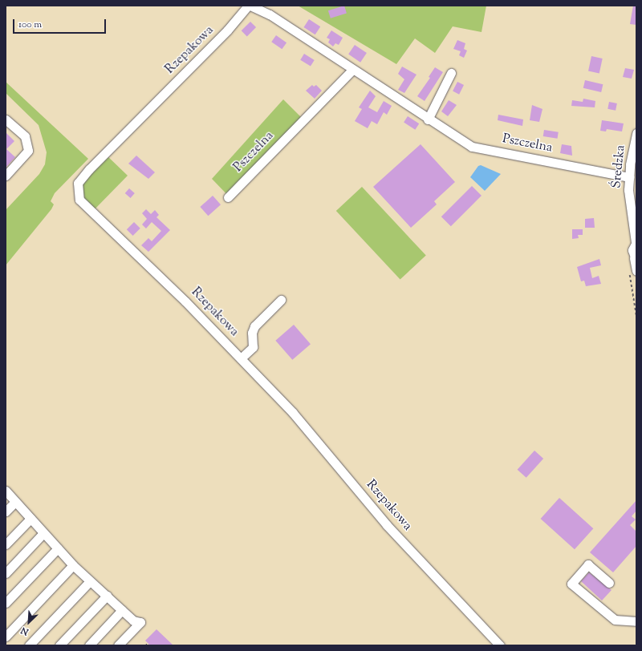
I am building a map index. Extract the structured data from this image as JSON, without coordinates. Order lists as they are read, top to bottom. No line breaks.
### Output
{"streets":{"street":["Rzepakowa","Pszczelna","Średzka"]},"crossings":[["Pszczelna","Średzka"]],"scale_bar":"100 m","north":"bottom left"}
